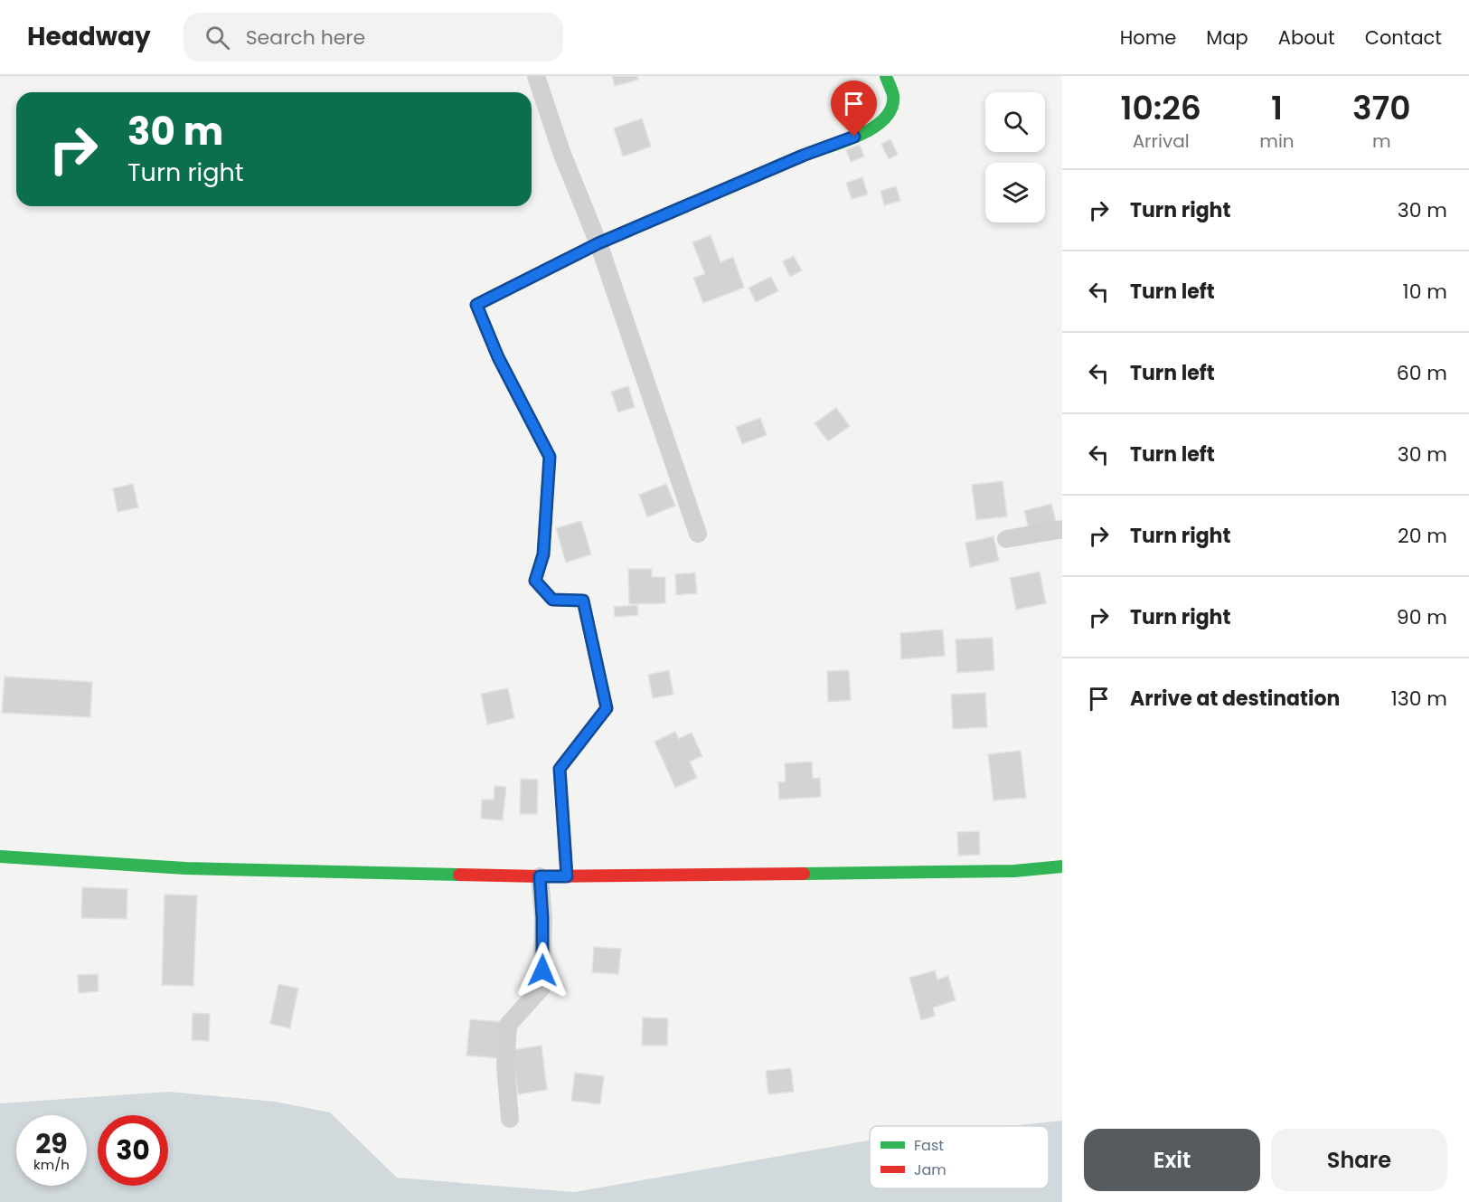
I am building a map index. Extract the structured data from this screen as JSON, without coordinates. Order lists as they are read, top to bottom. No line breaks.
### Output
{"legend":["Fast","Jam"],"page":{"header":"Headway","search":"Search here","nav":["Home","Map","About","Contact"],"eta":["10:26","Arrival","1","min","370","m"],"turn":["30 m","Turn right"],"list":[{"name":"Turn right","value":"30 m"},{"name":"Turn left","value":"10 m"},{"name":"Turn left","value":"60 m"},{"name":"Turn left","value":"30 m"},{"name":"Turn right","value":"20 m"},{"name":"Turn right","value":"90 m"},{"name":"Arrive at destination","value":"130 m"}],"speed":"29 km/h","limit":"30","buttons":["Exit","Share"]}}
